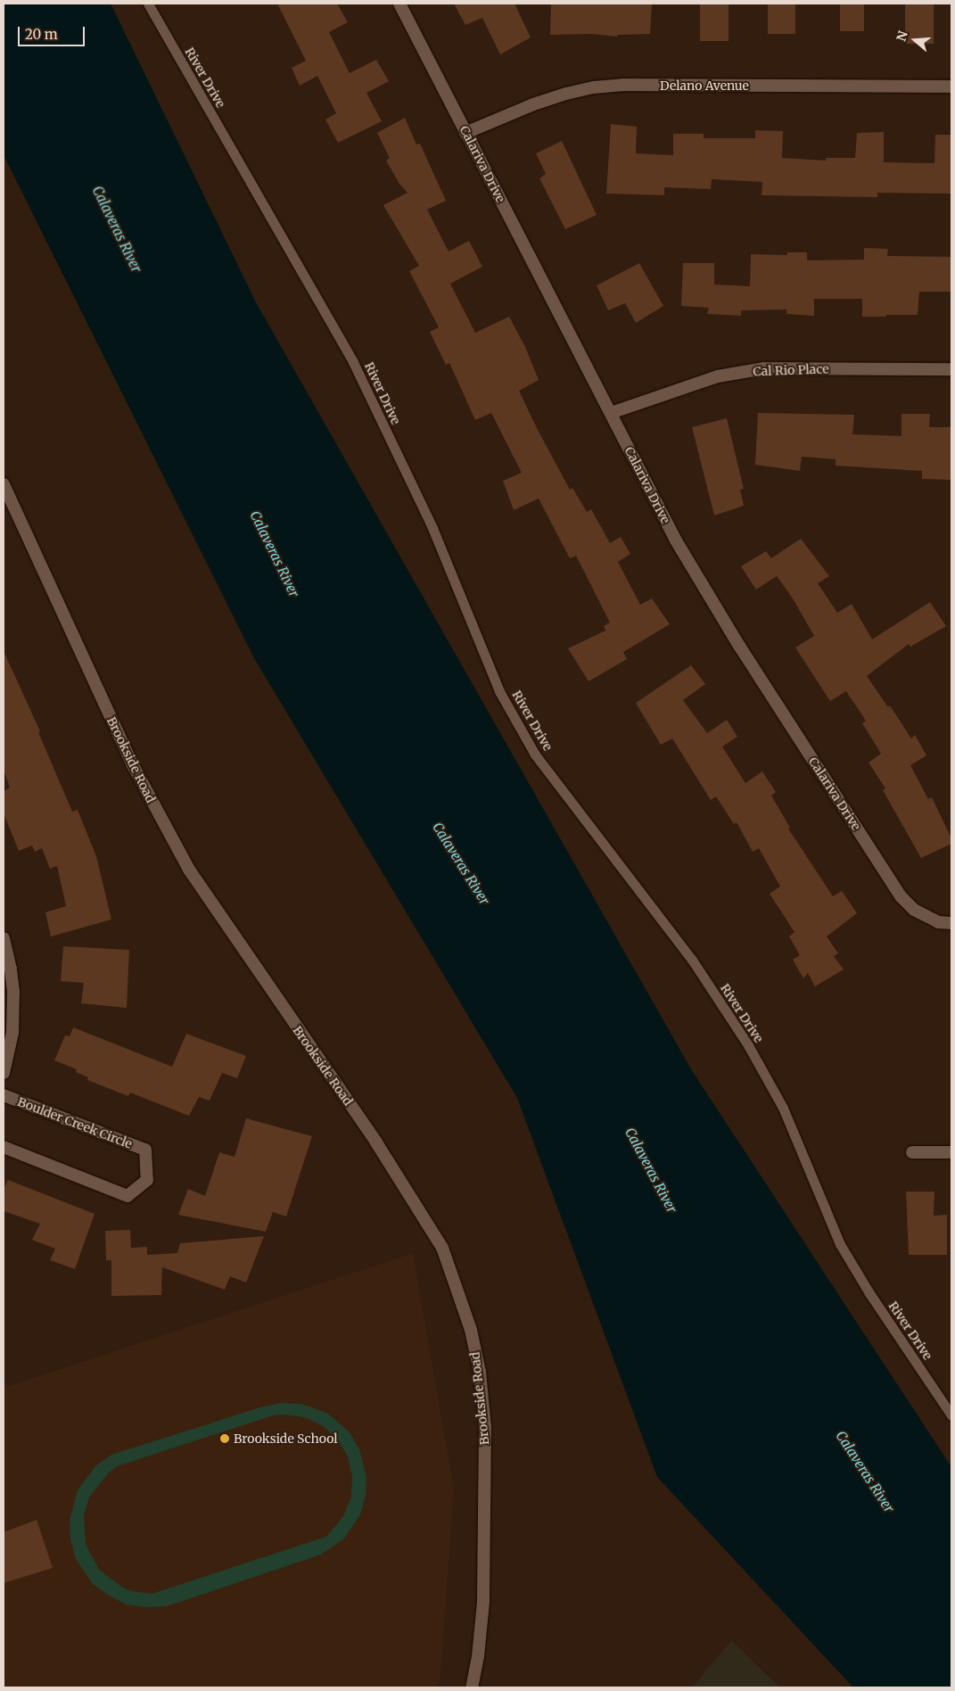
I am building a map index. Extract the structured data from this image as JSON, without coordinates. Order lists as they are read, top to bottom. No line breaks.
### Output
{"streets":{"street":["Delano Avenue","Calariva Drive","Cal Rio Place","Brookside Road","Boulder Creek Circle"],"lane":["River Drive"]},"crossings":[["Delano Avenue","Calariva Drive"],["Calariva Drive","Cal Rio Place"]],"water":["Calaveras River"],"places":["Brookside School"],"scale_bar":"20 m","north":"left"}
